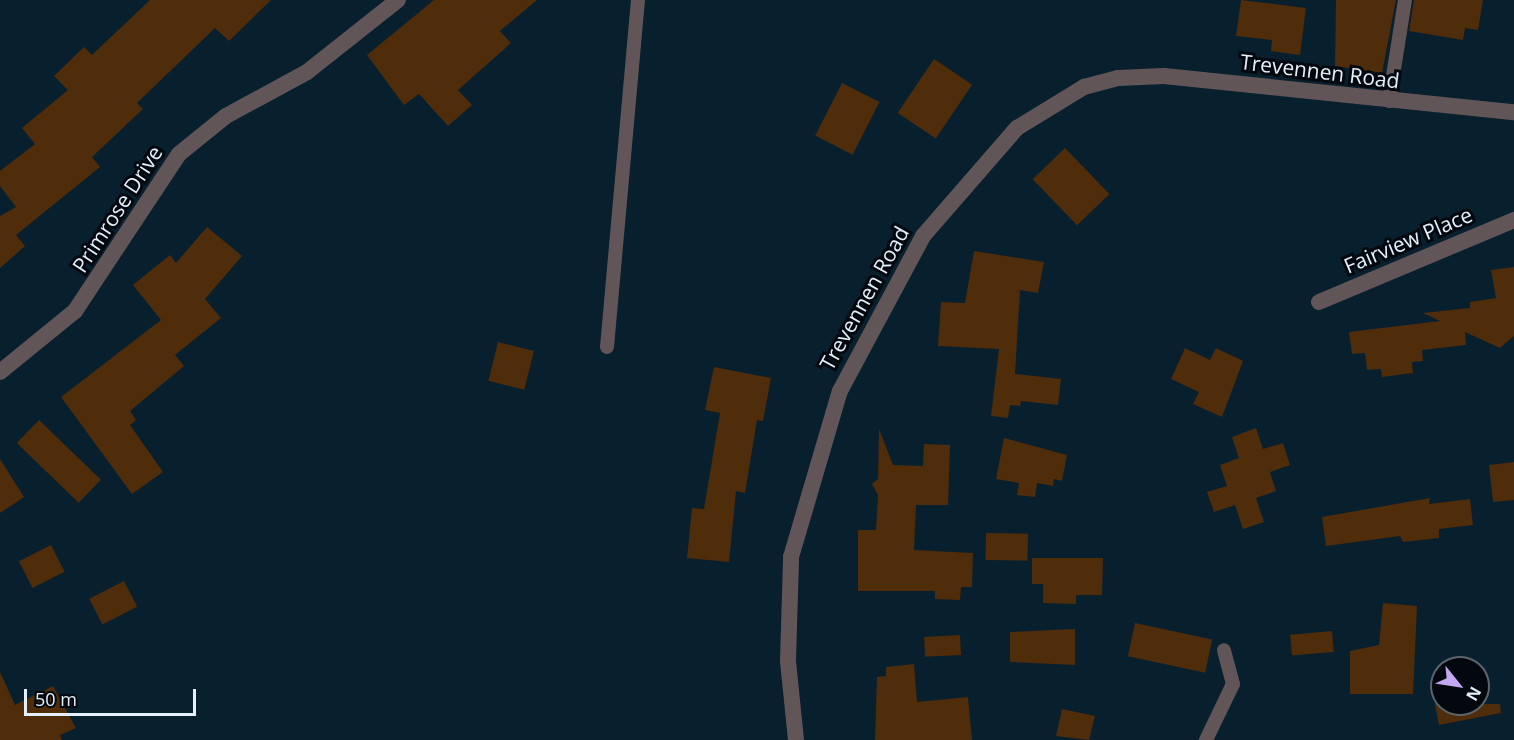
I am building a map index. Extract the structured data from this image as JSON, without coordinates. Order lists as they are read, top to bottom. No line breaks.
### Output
{"streets":{"street":["Trevennen Road","Primrose Drive","Fairview Place"]},"scale_bar":"50 m","north":"bottom right"}
